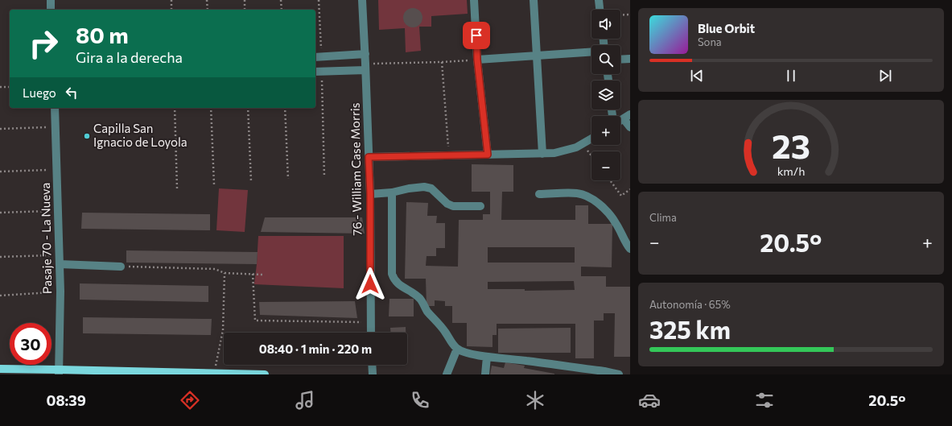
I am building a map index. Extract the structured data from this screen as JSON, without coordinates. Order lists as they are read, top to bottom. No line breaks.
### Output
{"streets":{"street":["76 - William Case Morris","Pasaje 70 - La Nueva"]},"places":["Capilla San Ignacio de Loyola"],"page":{"map_buttons":["+","−"],"turn":["80 m","Gira a la derecha"],"song":["Blue Orbit","Sona"],"then":"Luego","tile":["Clima",["Autonomía · 65%","325 km"]],"heat":["−","20.5°","+"],"limit":"30","trip":"08:40 · 1 min · 220 m","tabs":["08:39","20.5°"],"gauge":["23","km/h"]}}
